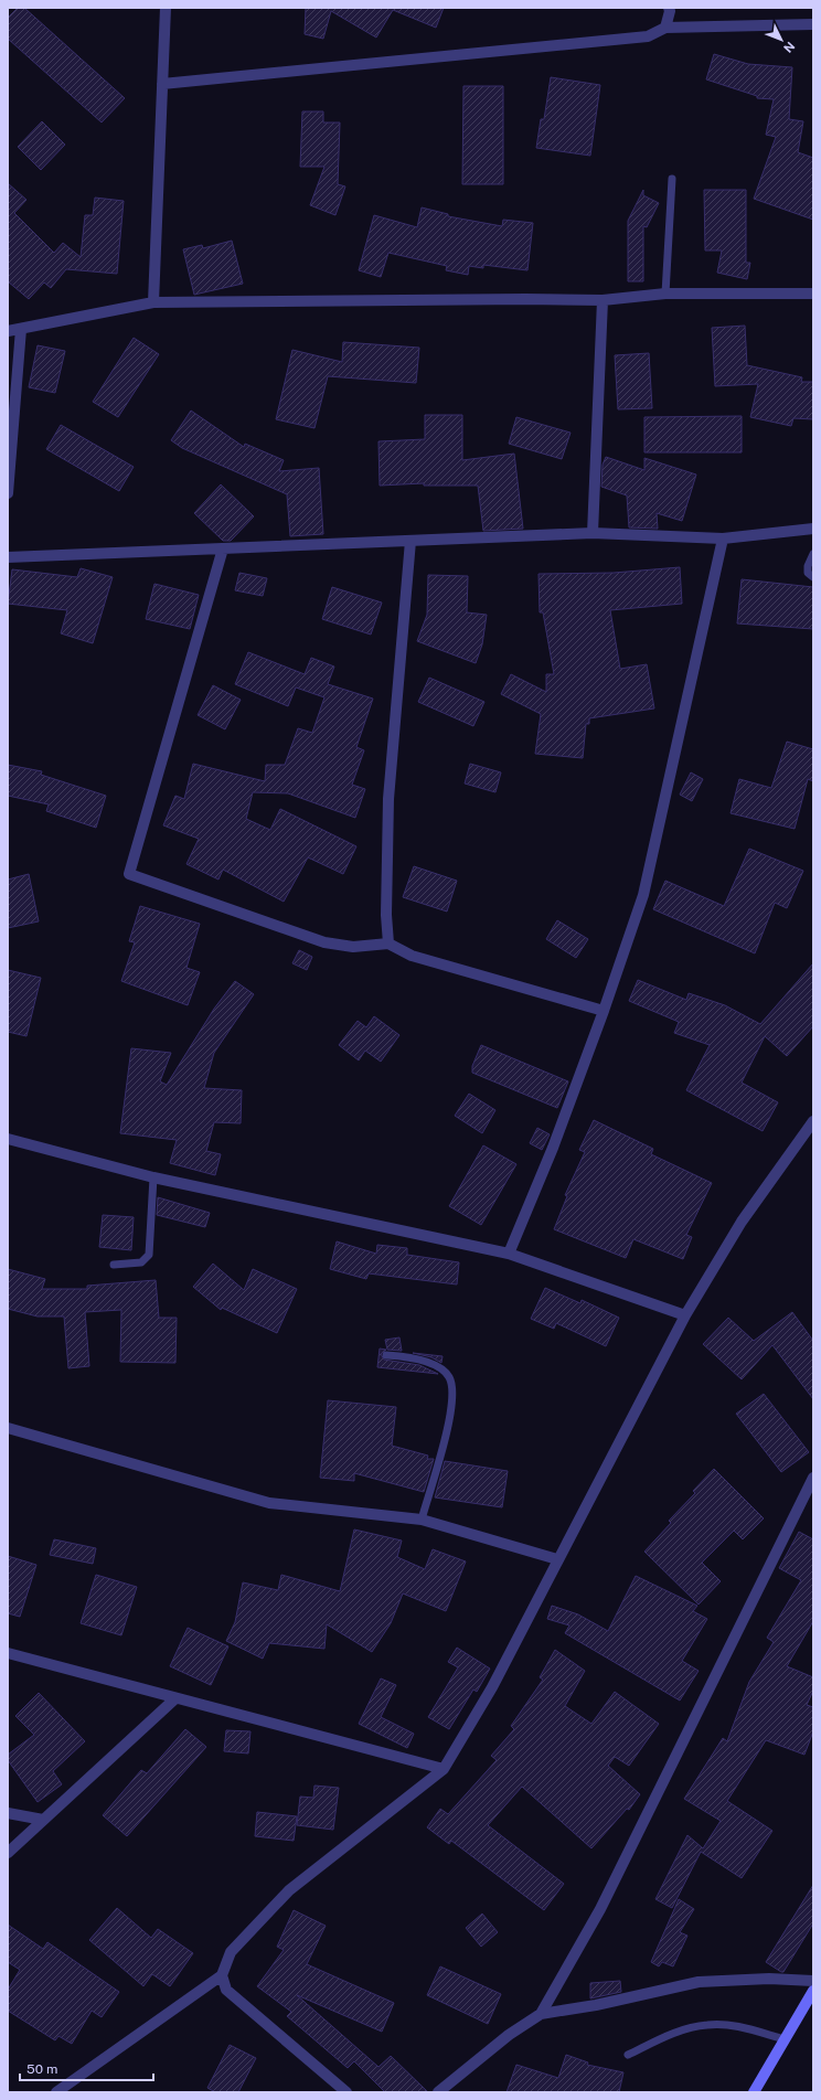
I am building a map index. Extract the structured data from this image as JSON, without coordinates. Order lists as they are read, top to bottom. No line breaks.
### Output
{"scale_bar":"50 m","north":"bottom right"}
